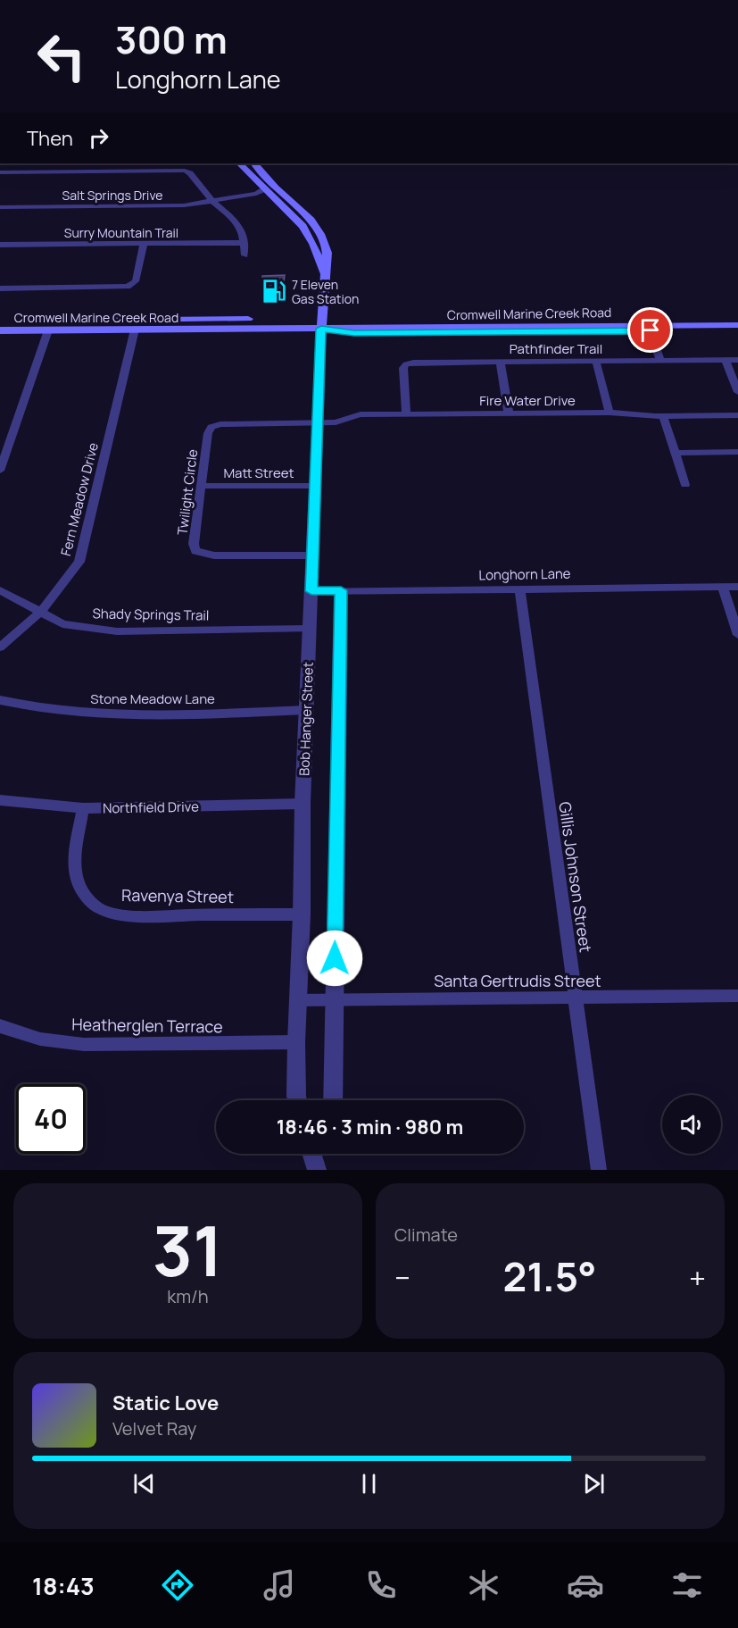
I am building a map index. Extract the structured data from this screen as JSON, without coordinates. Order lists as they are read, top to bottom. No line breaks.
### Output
{"streets":{"main road":["Cromwell Marine Creek Road"],"street":["Salt Springs Drive","Surry Mountain Trail","Pathfinder Trail","Fire Water Drive","Matt Street","Twilight Circle","Fern Meadow Drive","Longhorn Lane","Shady Springs Trail","Stone Meadow Lane","Bob Hanger Street","Northfield Drive","Gillis Johnson Street","Ravenya Street","Santa Gertrudis Street","Heatherglen Terrace"]},"crossings":[["Cromwell Marine Creek Road","Fern Meadow Drive"],["Cromwell Marine Creek Road","Bob Hanger Street"],["Pathfinder Trail","Fire Water Drive"],["Fire Water Drive","Twilight Circle"],["Fire Water Drive","Bob Hanger Street"],["Matt Street","Twilight Circle"],["Matt Street","Bob Hanger Street"],["Twilight Circle","Bob Hanger Street"],["Fern Meadow Drive","Shady Springs Trail"],["Longhorn Lane","Bob Hanger Street"],["Longhorn Lane","Gillis Johnson Street"],["Shady Springs Trail","Bob Hanger Street"],["Stone Meadow Lane","Bob Hanger Street"],["Bob Hanger Street","Northfield Drive"],["Bob Hanger Street","Ravenya Street"],["Bob Hanger Street","Santa Gertrudis Street"],["Bob Hanger Street","Heatherglen Terrace"],["Northfield Drive","Ravenya Street"],["Gillis Johnson Street","Santa Gertrudis Street"]],"places":{"fuel station":["7 Eleven Gas Station"]},"page":{"turn":["300 m","Longhorn Lane"],"then":"Then","limit":"40","trip":"18:46 · 3 min · 980 m","tile":[["31","km/h"],"Climate"],"heat":["−","21.5°","+"],"song":["Static Love","Velvet Ray"],"tabs":"18:43"}}
